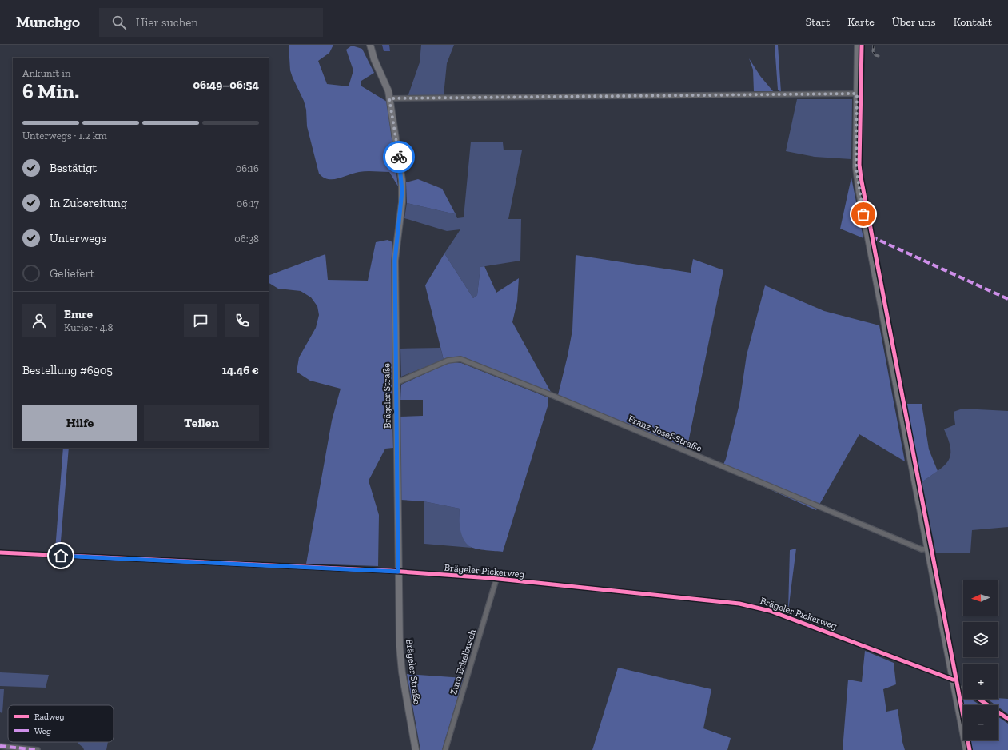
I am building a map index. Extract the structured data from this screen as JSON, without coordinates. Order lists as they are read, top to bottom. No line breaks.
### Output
{"streets":{"street":["Brägeler Straße","Franz-Josef-Straße","Brägeler Pickerweg","Zum Eckelbusch"]},"crossings":[["Brägeler Straße","Franz-Josef-Straße"],["Brägeler Straße","Brägeler Pickerweg"],["Brägeler Pickerweg","Zum Eckelbusch"]],"legend":["Radweg","Weg"],"north":"left","page":{"header":"Munchgo","search":"Hier suchen","nav":["Start","Karte","Über uns","Kontakt"],"heading":["6 Min.","Ankunft in","06:49–06:54"],"panel":["Emre","Kurier · 4.8","Bestellung #6905","14.46 €"],"bar":"Unterwegs · 1.2 km","list":[["Bestätigt","06:16"],["In Zubereitung","06:17"],["Unterwegs","06:38"],"Geliefert"],"buttons":["Hilfe","Teilen"],"map_buttons":["+","−"]}}
